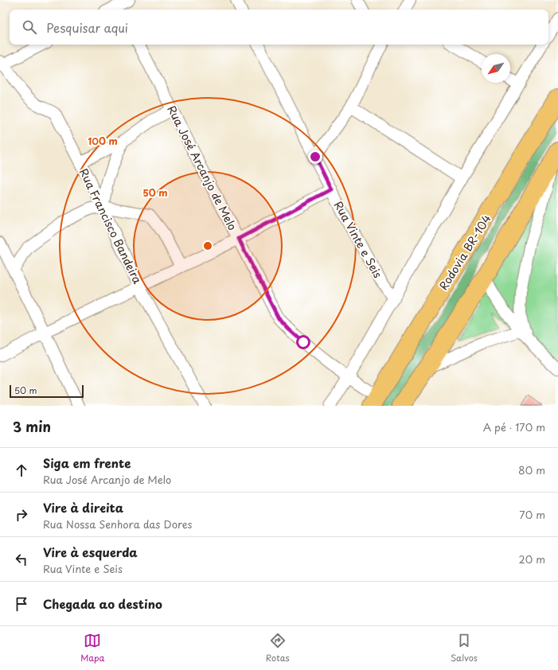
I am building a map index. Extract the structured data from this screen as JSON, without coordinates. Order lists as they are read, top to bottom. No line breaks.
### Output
{"streets":{"highway":["Rodovia BR-104"],"street":["Rua José Arcanjo de Melo","Rua Francisco Bandeira","Rua Vinte e Seis"]},"crossings":[["Rua José Arcanjo de Melo","Rodovia BR-104"]],"scale_bar":"50 m","north":"bottom left","page":{"search":"Pesquisar aqui","scale":"50 m","heading":["3 min","A pé · 170 m"],"list":[["Siga em frente","Rua José Arcanjo de Melo","80 m"],["Vire à direita","Rua Nossa Senhora das Dores","70 m"],["Vire à esquerda","Rua Vinte e Seis","20 m"],"Chegada ao destino"],"nav":["Mapa","Rotas","Salvos"]},"rings":["100 m","50 m"]}
